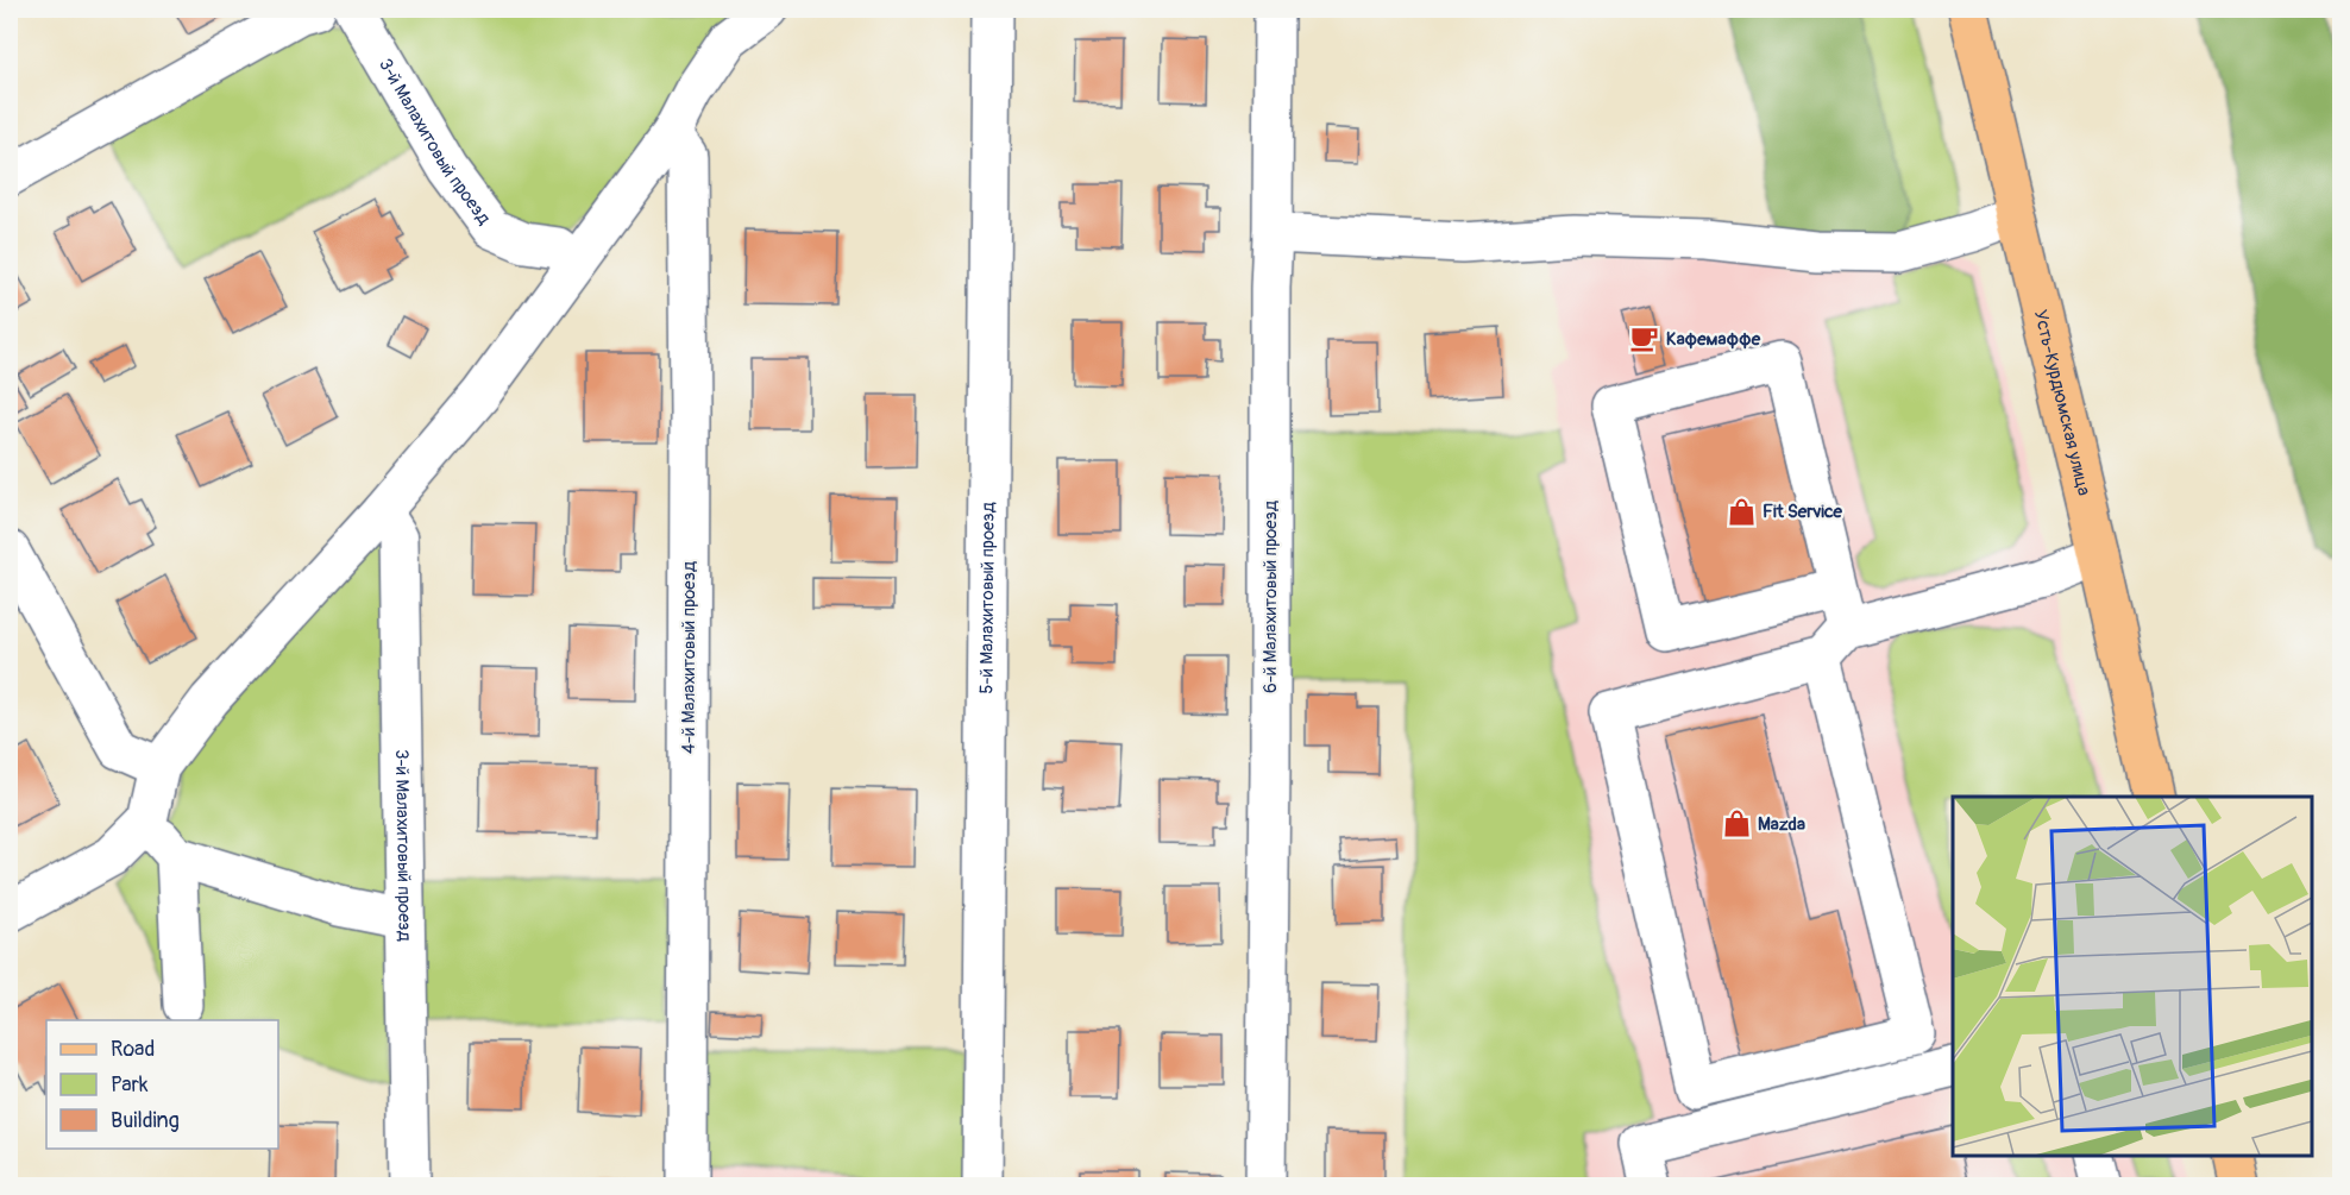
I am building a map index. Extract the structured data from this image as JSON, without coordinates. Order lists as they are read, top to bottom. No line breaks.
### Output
{"streets":{"main road":["Усть-Курдюмская улица"],"street":["3-й Малахитовый проезд","5-й Малахитовый проезд","6-й Малахитовый проезд","4-й Малахитовый проезд"]},"places":{"cafe":["Кафемаффе"],"shop":["Fit Service","Mazda"]},"legend":["Road","Park","Building"]}
